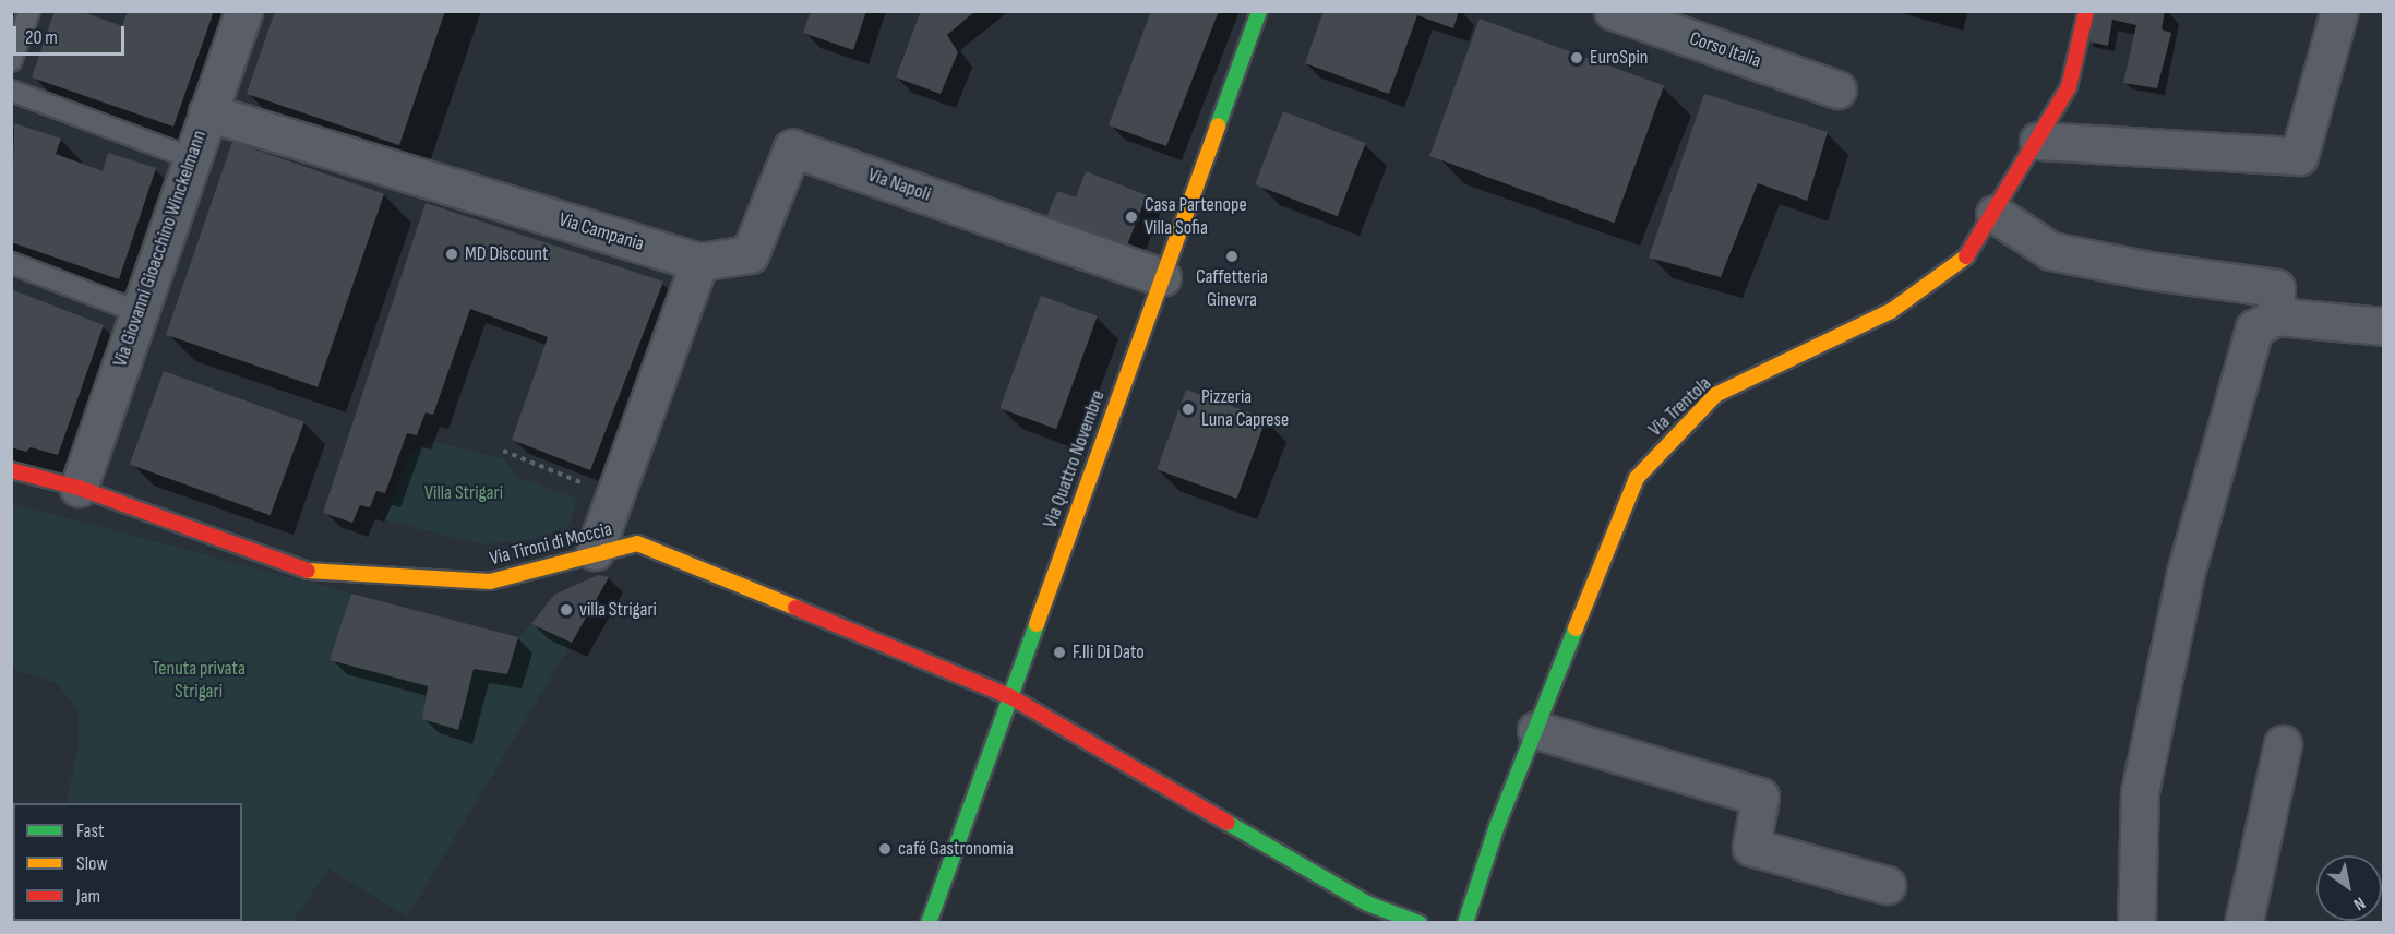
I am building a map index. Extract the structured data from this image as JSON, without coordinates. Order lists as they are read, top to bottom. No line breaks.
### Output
{"streets":{"street":["Corso Italia","Via Napoli","Via Campania","Via Giovanni Gioacchino Winckelmann","Via Trentola","Via Quattro Novembre","Via Tironi di Moccia"]},"crossings":[["Via Napoli","Via Campania"],["Via Napoli","Via Quattro Novembre"],["Via Campania","Via Giovanni Gioacchino Winckelmann"],["Via Giovanni Gioacchino Winckelmann","Via Tironi di Moccia"],["Via Quattro Novembre","Via Tironi di Moccia"]],"parks":["Villa Strigari","Tenuta privata Strigari"],"places":["EuroSpin","Casa Partenope Villa Sofia","MD Discount","Caffetteria Ginevra","Pizzeria Luna Caprese","villa Strigari","F.lli Di Dato","café Gastronomia"],"legend":["Fast","Slow","Jam"],"scale_bar":"20 m","north":"bottom right"}
